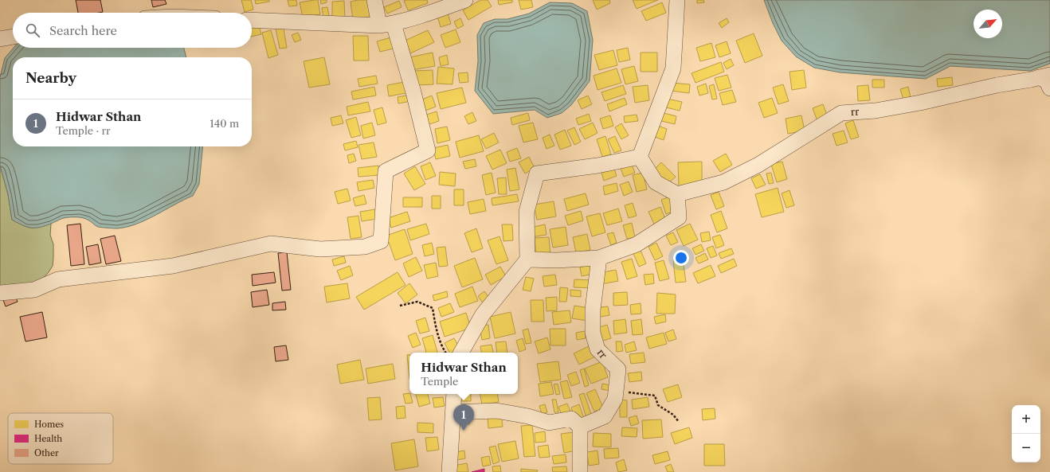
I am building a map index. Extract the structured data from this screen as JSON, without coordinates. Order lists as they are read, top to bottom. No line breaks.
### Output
{"streets":{"street":["rr"]},"legend":["Homes","Health","Other"],"north":"top right","page":{"search":"Search here","heading":"Nearby","list":[{"mark":"1","name":"Hidwar Sthan","note":"Temple · rr","value":"140 m"}],"popup":["Hidwar Sthan","Temple"],"pins":"1","map_buttons":["+","−"]}}
